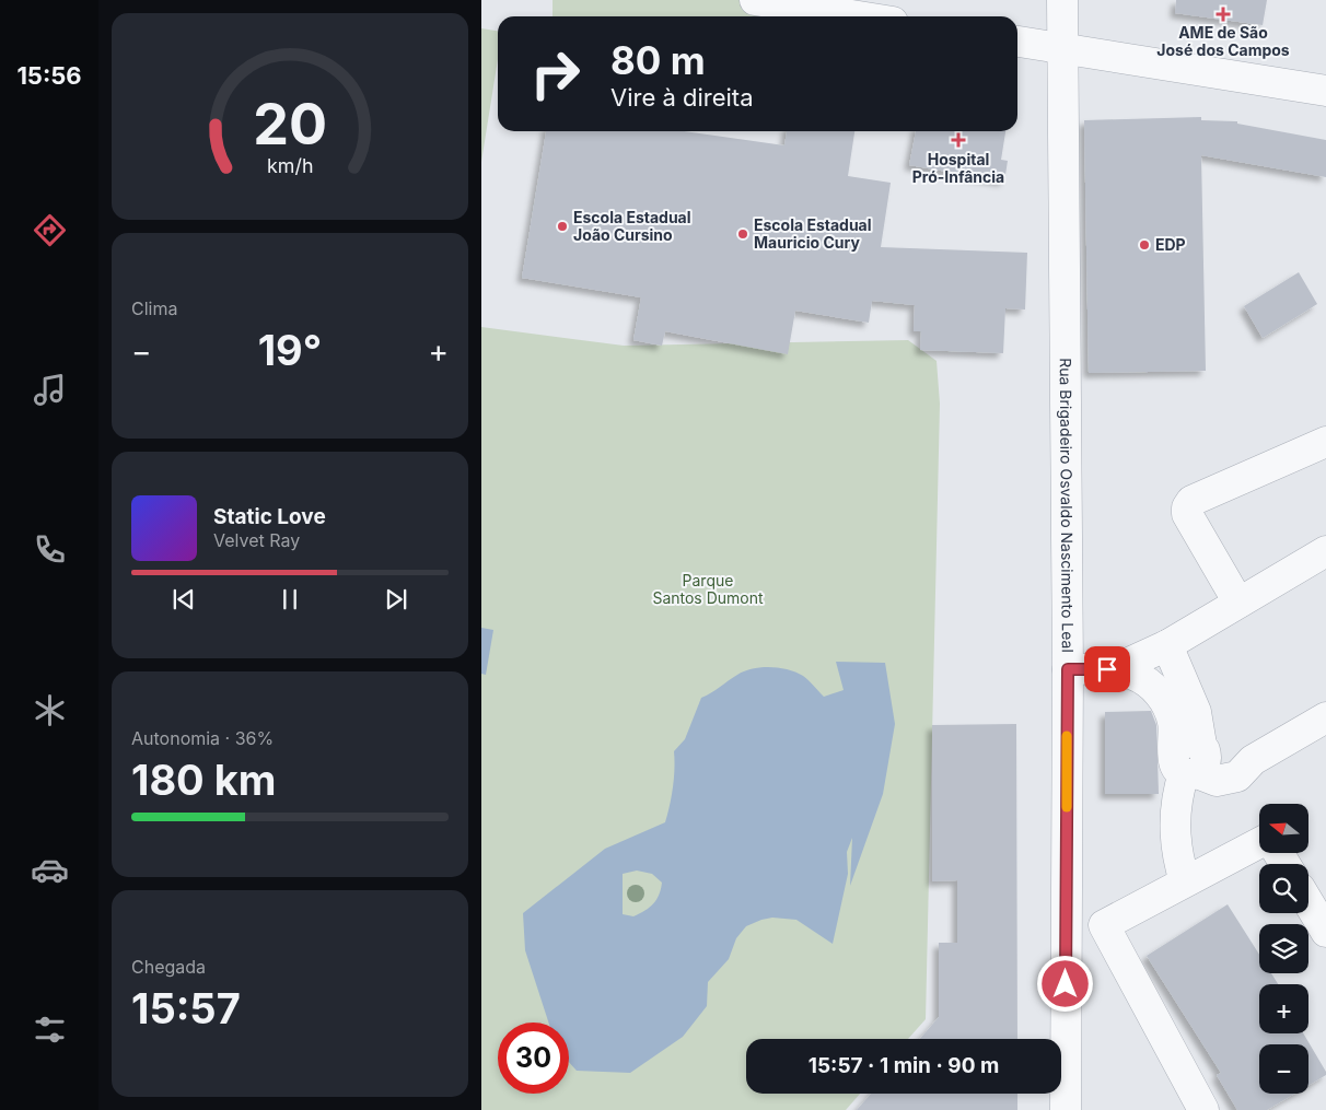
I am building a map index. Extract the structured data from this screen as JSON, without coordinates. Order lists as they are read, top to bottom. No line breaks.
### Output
{"streets":{"street":["Rua Brigadeiro Osvaldo Nascimento Leal"]},"parks":["Parque Santos Dumont"],"places":{"health":["AME de São José dos Campos","Hospital Pró-Infância"],"other":["Escola Estadual João Cursino","Escola Estadual Mauricio Cury","EDP"]},"north":"left","page":{"tabs":"15:56","turn":["80 m","Vire à direita"],"tile":["Clima",["Autonomia · 36%","180 km"],["Chegada","15:57"]],"heat":["−","19°","+"],"song":["Static Love","Velvet Ray"],"map_buttons":["+","−"],"limit":"30","trip":"15:57 · 1 min · 90 m","gauge":["20","km/h"]}}
